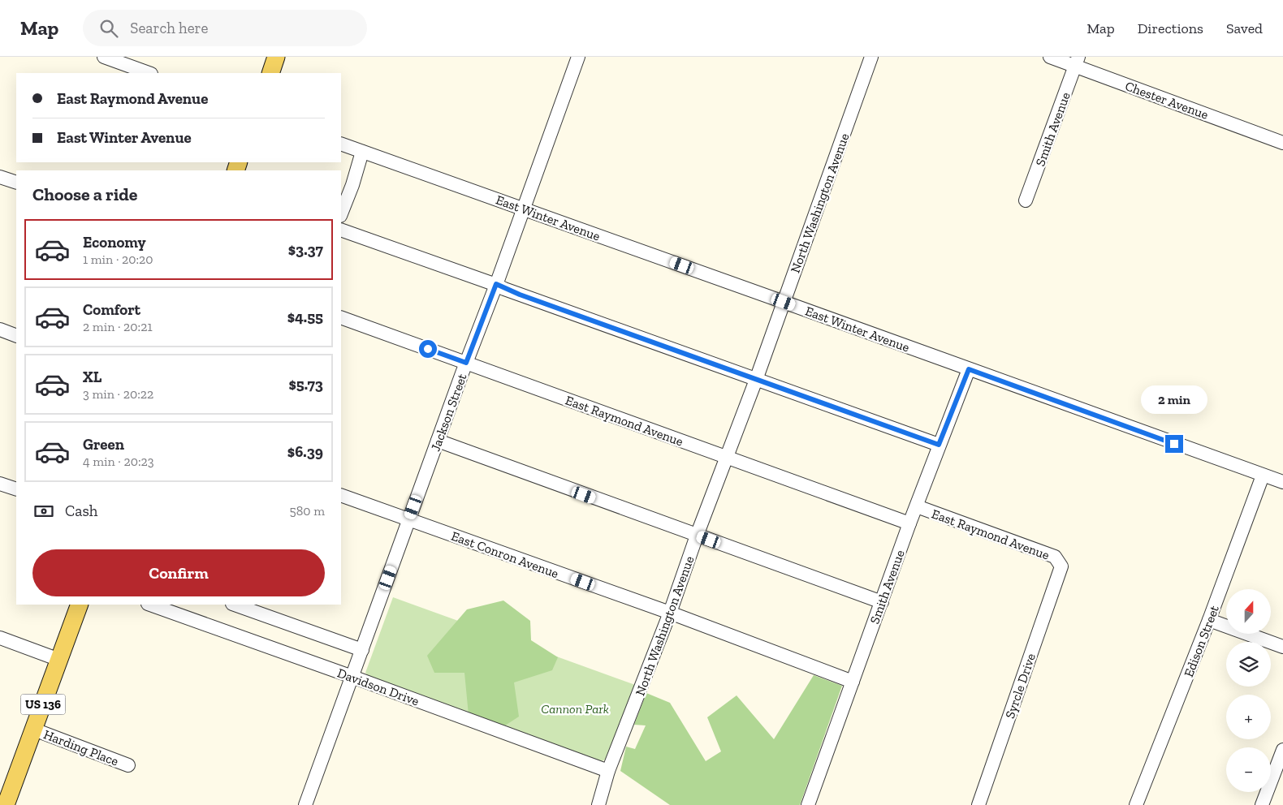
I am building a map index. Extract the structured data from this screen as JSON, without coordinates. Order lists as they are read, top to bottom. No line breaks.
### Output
{"streets":{"main road":["US 136"],"street":["Chester Avenue","Smith Avenue","North Washington Avenue","East Winter Avenue","Jackson Street","East Raymond Avenue","East Conron Avenue","Edison Street","Syrcle Drive","Davidson Drive","Harding Place"]},"crossings":[["Chester Avenue","Smith Avenue"],["Smith Avenue","East Winter Avenue"],["Smith Avenue","East Raymond Avenue"],["Smith Avenue","East Conron Avenue"],["North Washington Avenue","East Winter Avenue"],["North Washington Avenue","East Raymond Avenue"],["North Washington Avenue","East Conron Avenue"],["North Washington Avenue","Davidson Drive"],["East Winter Avenue","Jackson Street"],["East Winter Avenue","Edison Street"],["Jackson Street","East Raymond Avenue"],["Jackson Street","East Conron Avenue"],["Jackson Street","Davidson Drive"],["East Raymond Avenue","Syrcle Drive"],["US 136","Harding Place"]],"parks":["Cannon Park"],"north":"top","page":{"header":"Map","search":"Search here","nav":["Map","Directions","Saved"],"banner":["East Raymond Avenue","East Winter Avenue"],"heading":"Choose a ride","list":[{"name":"Economy","note":"1 min · 20:20","value":"$3.37"},{"name":"Comfort","note":"2 min · 20:21","value":"$4.55"},{"name":"XL","note":"3 min · 20:22","value":"$5.73"},{"name":"Green","note":"4 min · 20:23","value":"$6.39"}],"bubble":"2 min","pay":["Cash","580 m"],"buttons":"Confirm","map_buttons":["+","−"]}}
